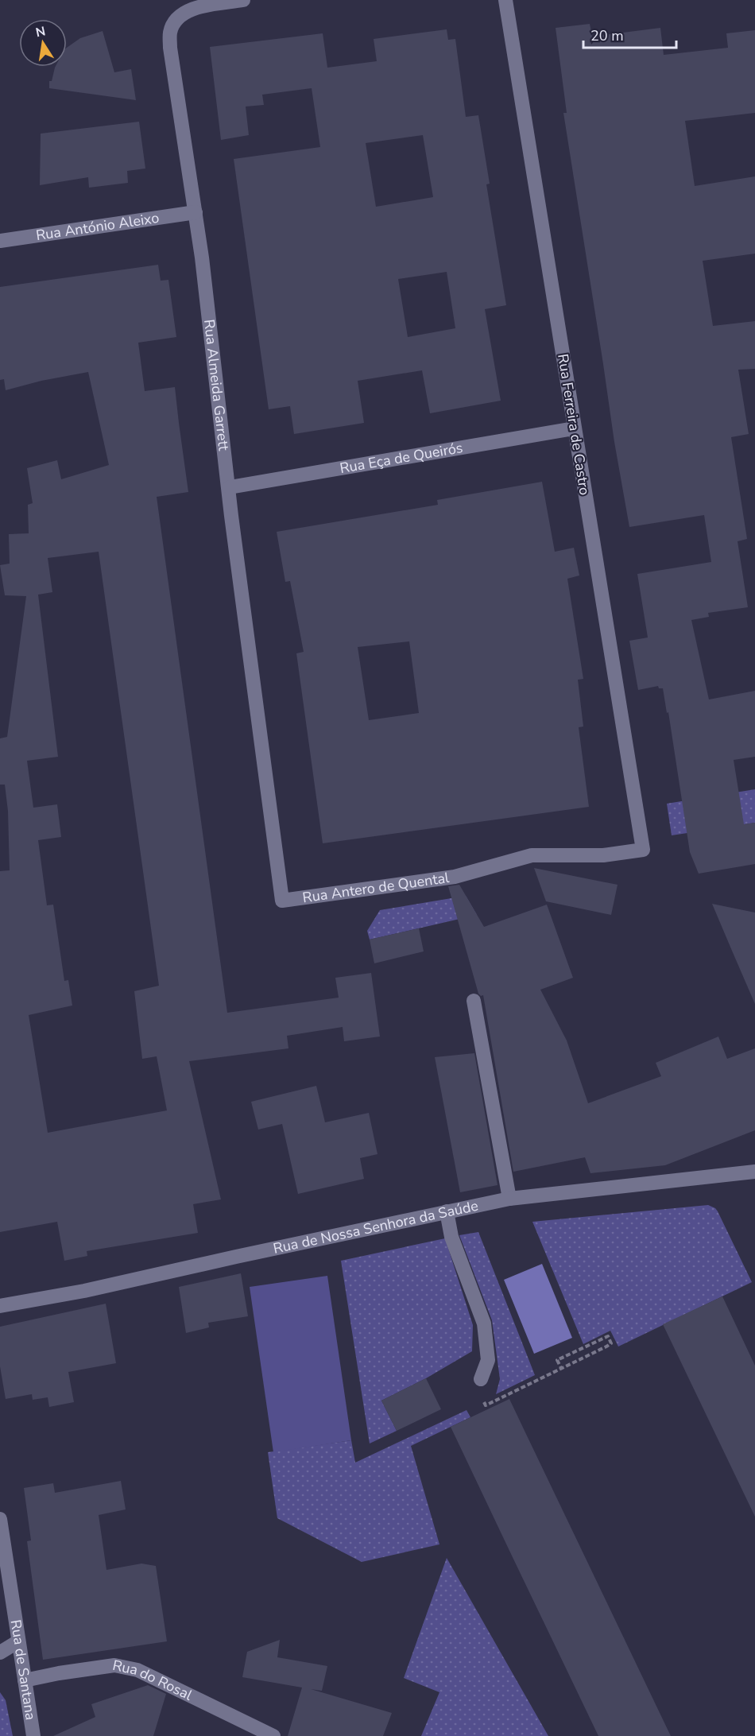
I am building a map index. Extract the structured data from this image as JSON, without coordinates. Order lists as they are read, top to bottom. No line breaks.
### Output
{"streets":{"street":["Rua António Aleixo","Rua Almeida Garrett","Rua Ferreira de Castro","Rua Eça de Queirós","Rua Antero de Quental","Rua de Nossa Senhora da Saúde","Rua de Santana","Rua do Rosal"]},"crossings":[["Rua António Aleixo","Rua Almeida Garrett"],["Rua Almeida Garrett","Rua Eça de Queirós"],["Rua Almeida Garrett","Rua Antero de Quental"],["Rua Ferreira de Castro","Rua Eça de Queirós"],["Rua Ferreira de Castro","Rua Antero de Quental"],["Rua de Santana","Rua do Rosal"]],"scale_bar":"20 m","north":"top"}
